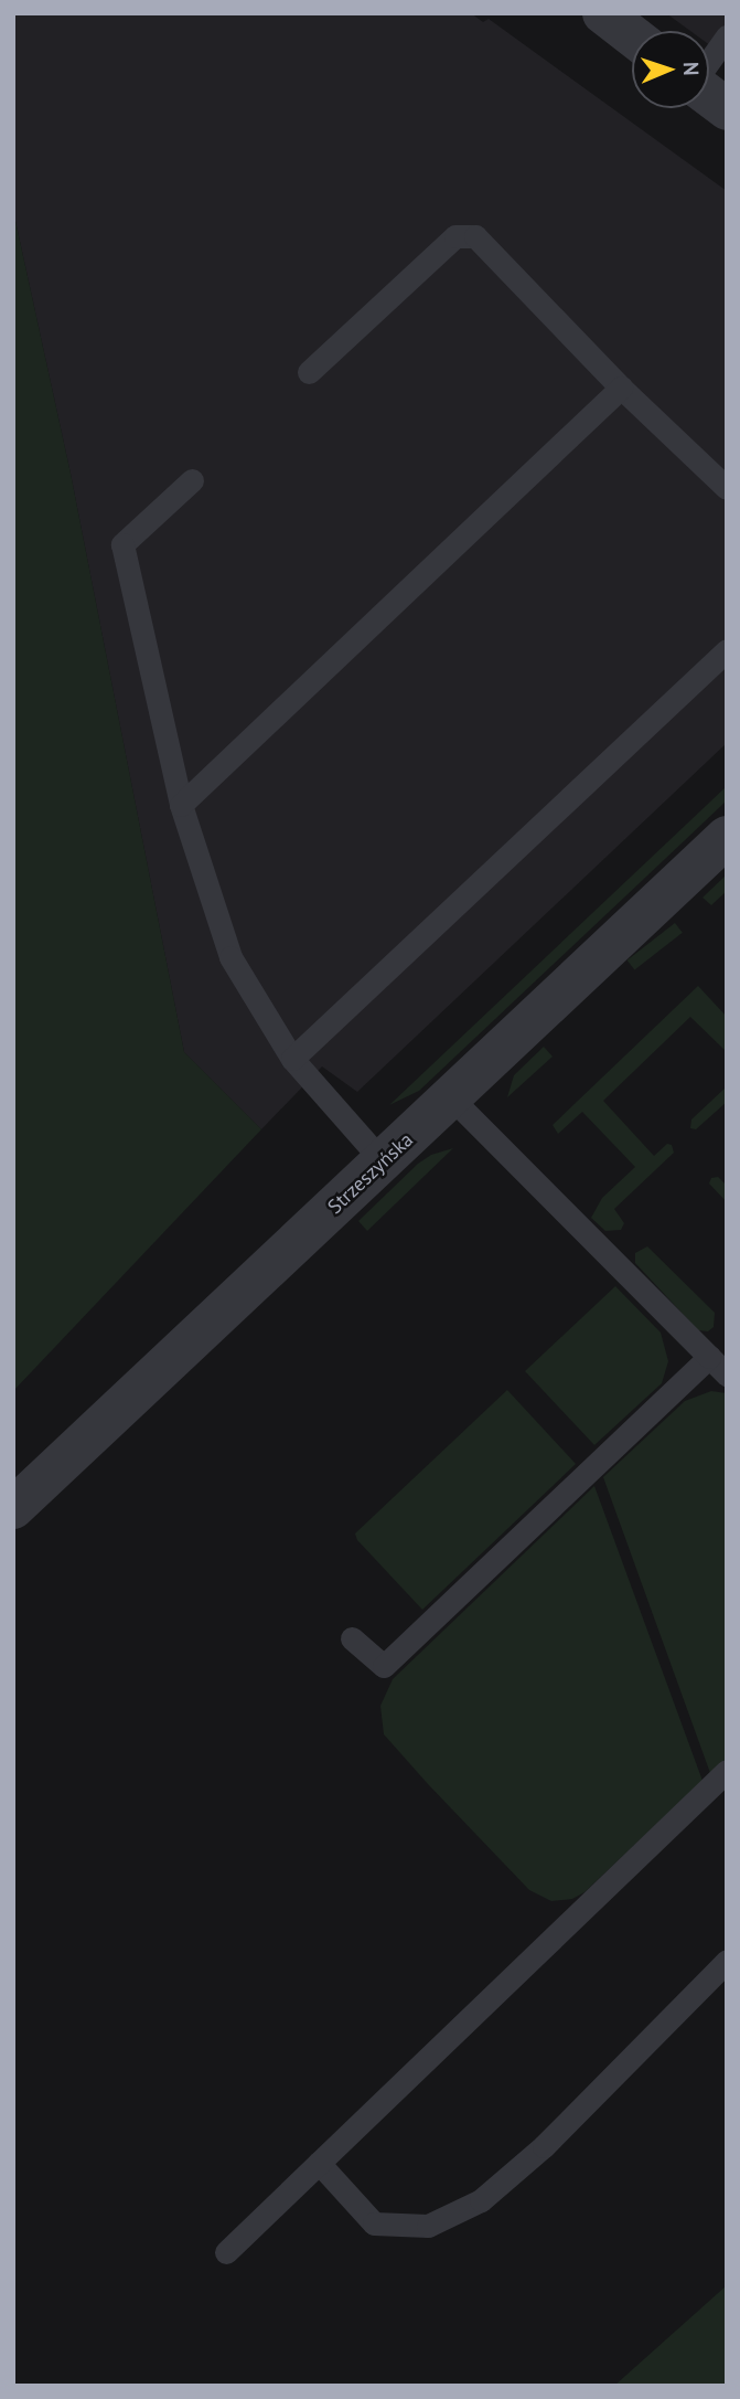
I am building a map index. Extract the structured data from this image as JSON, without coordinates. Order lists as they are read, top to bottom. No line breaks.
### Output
{"streets":{"street":["Strzeszyńska"]},"north":"right"}
